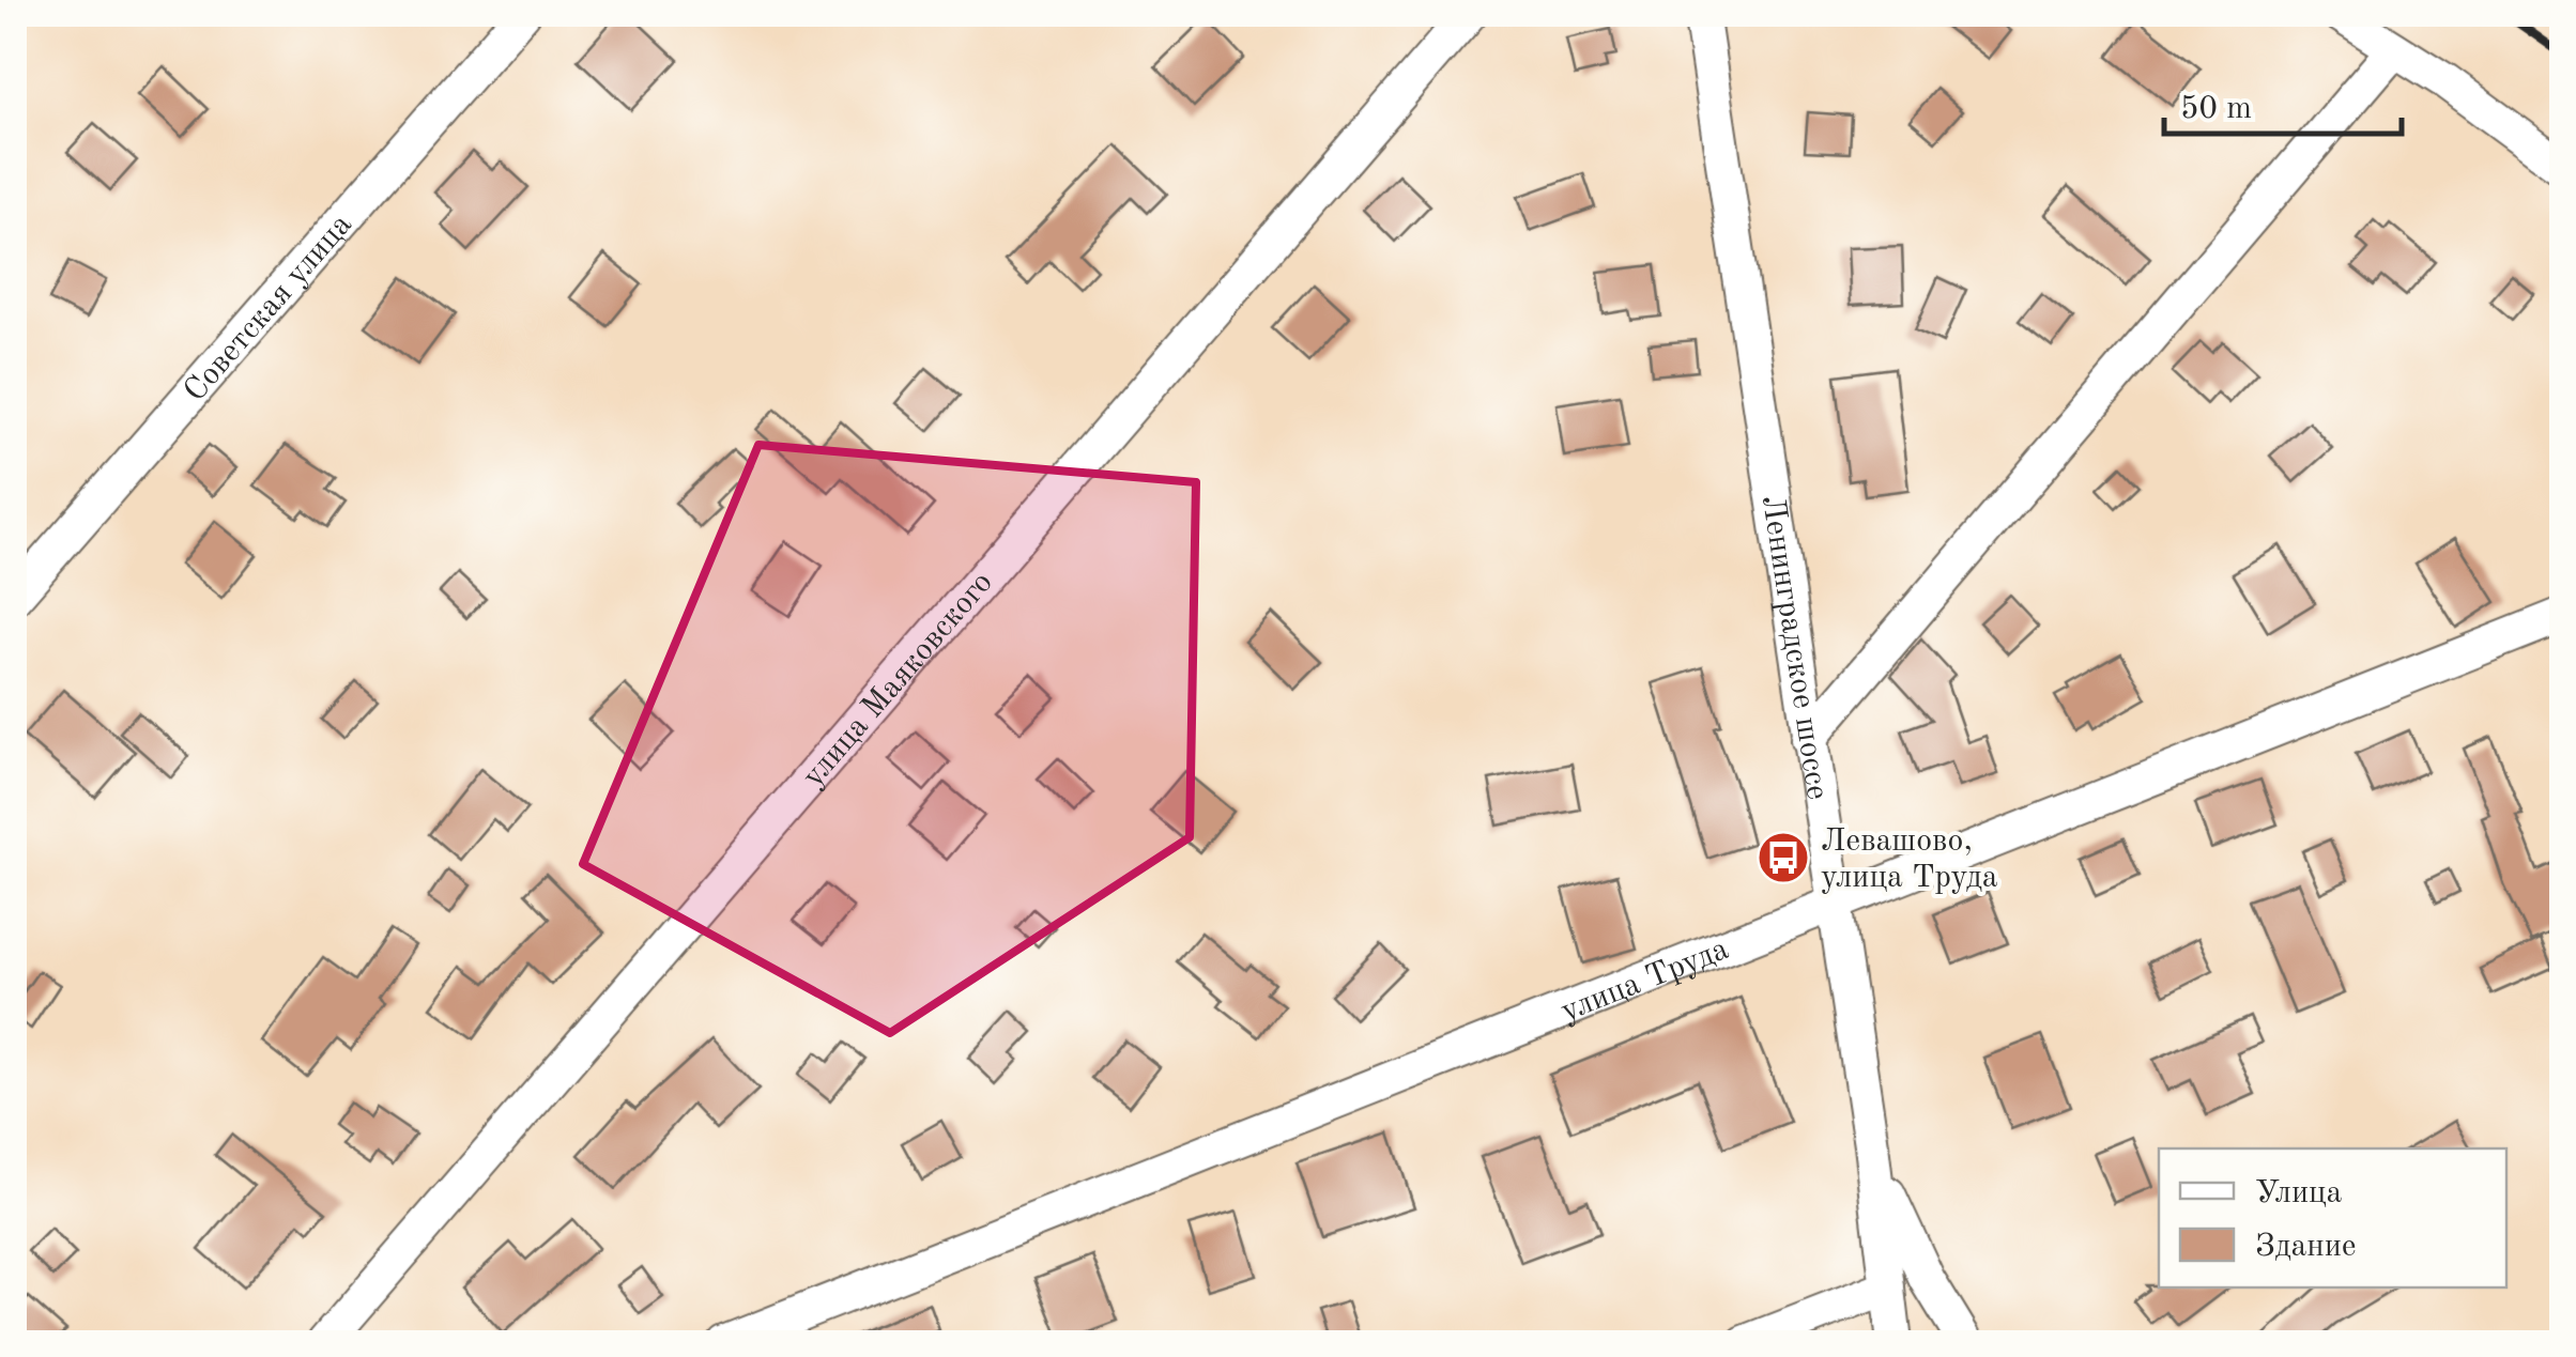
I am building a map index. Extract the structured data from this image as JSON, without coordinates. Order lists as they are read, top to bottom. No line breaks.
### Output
{"streets":{"street":["Советская улица","Ленинградское шоссе","улица Маяковского","улица Труда"]},"crossings":[["Ленинградское шоссе","улица Труда"]],"places":{"bus stop":["Левашово, улица Труда"]},"legend":["Улица","Здание"],"scale_bar":"50 m"}
